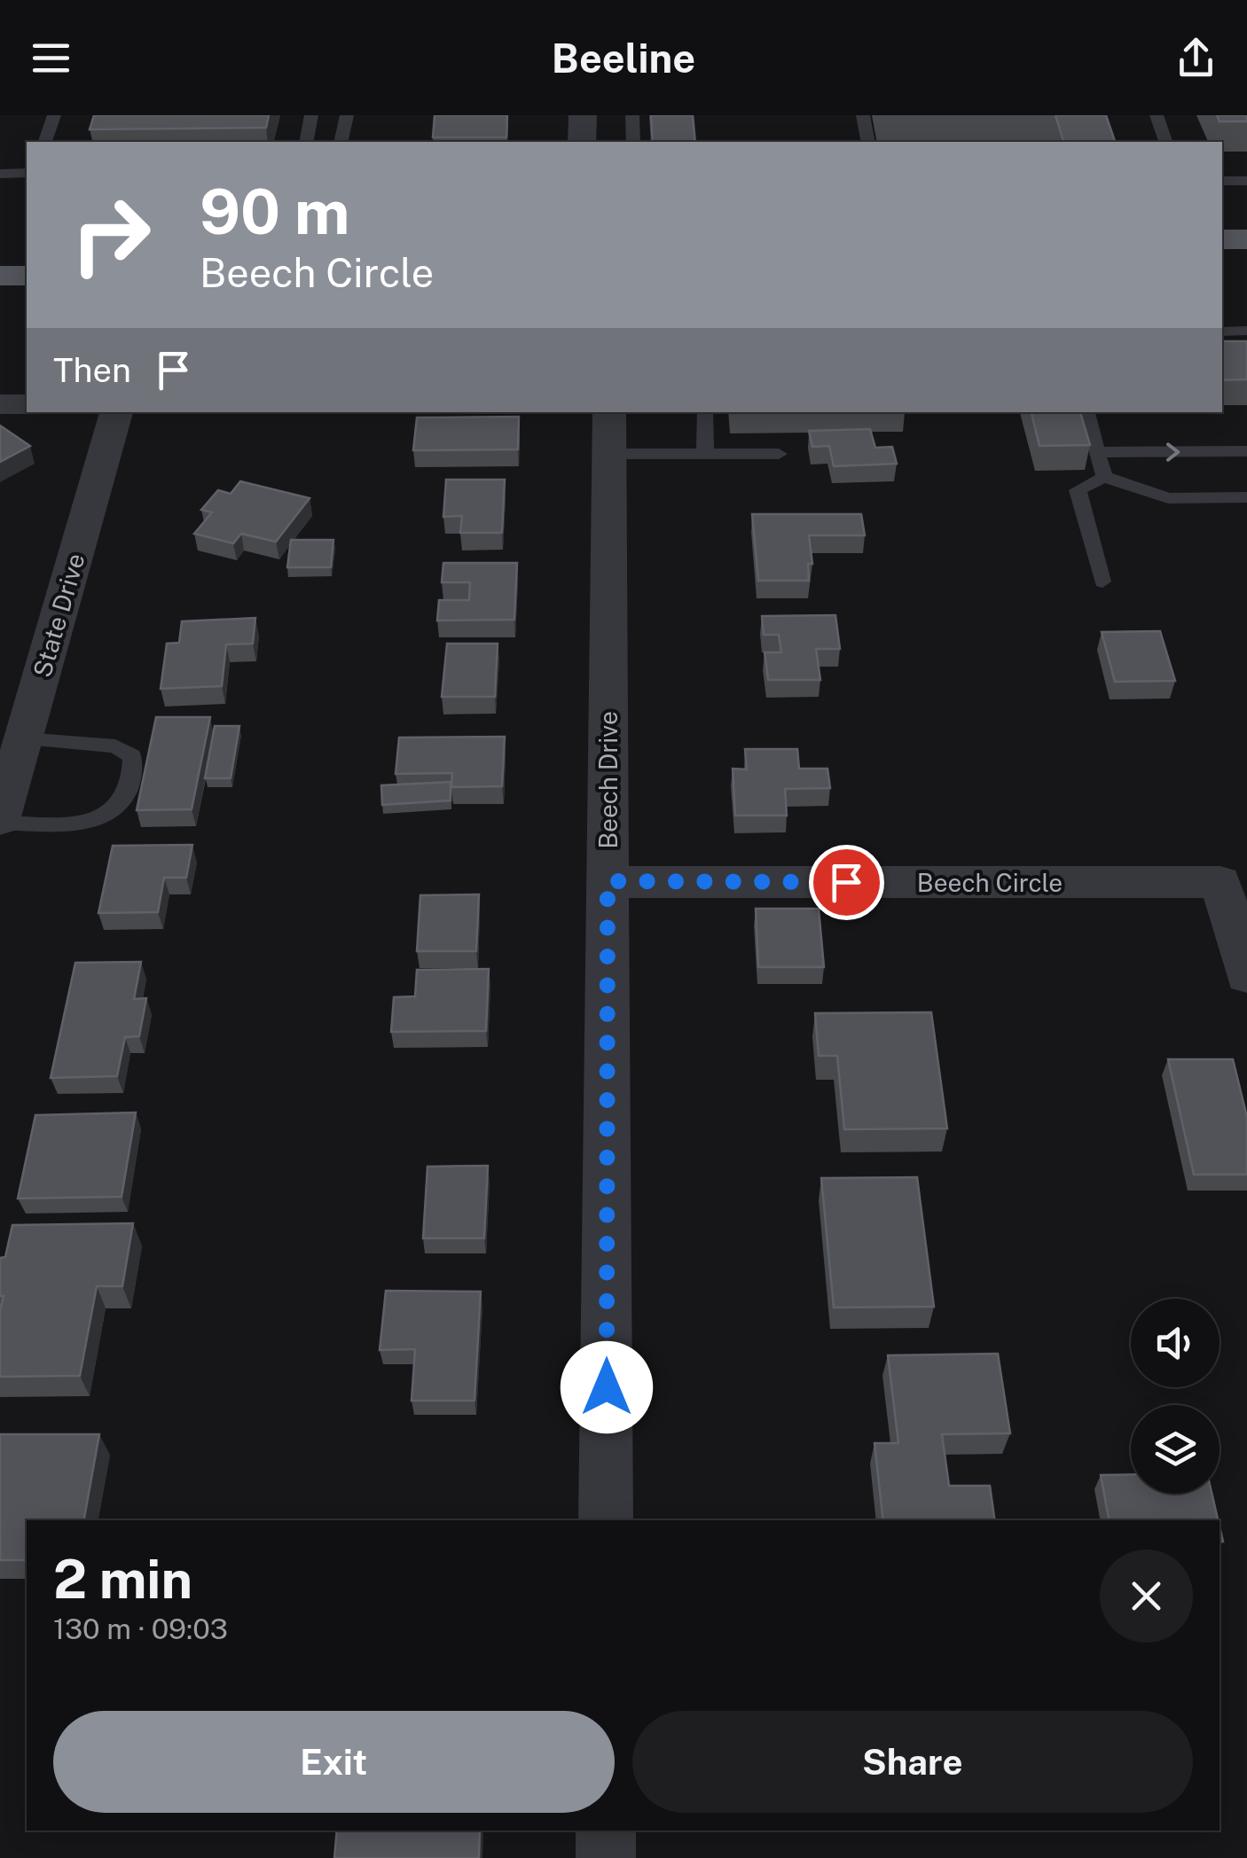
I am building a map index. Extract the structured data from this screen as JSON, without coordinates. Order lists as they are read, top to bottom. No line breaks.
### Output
{"streets":{"street":["State Drive","Beech Drive","Beech Circle"]},"crossings":[["Beech Drive","Beech Circle"]],"page":{"header":"Beeline","turn":["90 m","Beech Circle"],"then":"Then","heading":["2 min","130 m · 09:03"],"buttons":["Exit","Share"]}}
